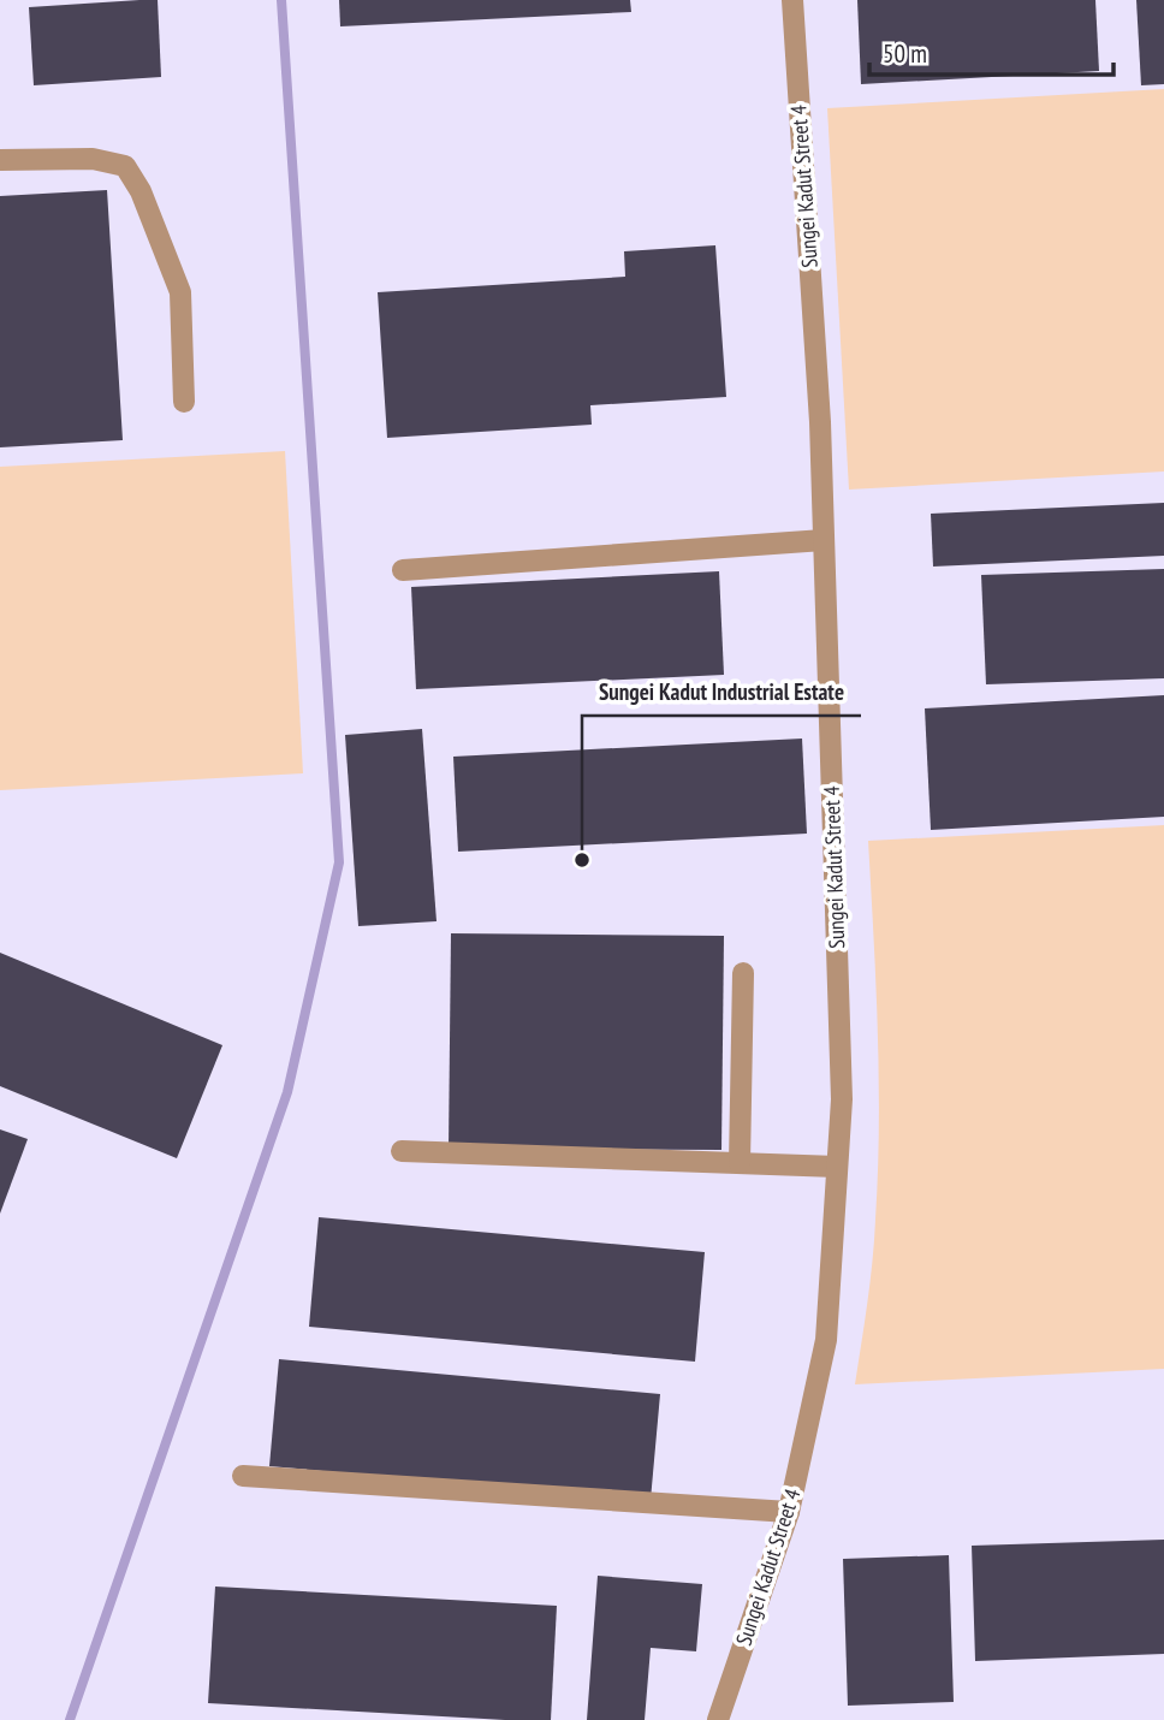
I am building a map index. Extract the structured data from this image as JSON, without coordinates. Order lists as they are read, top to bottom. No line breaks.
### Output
{"streets":{"street":["Sungei Kadut Street 4"]},"places":["Sungei Kadut Industrial Estate"],"scale_bar":"50 m"}
